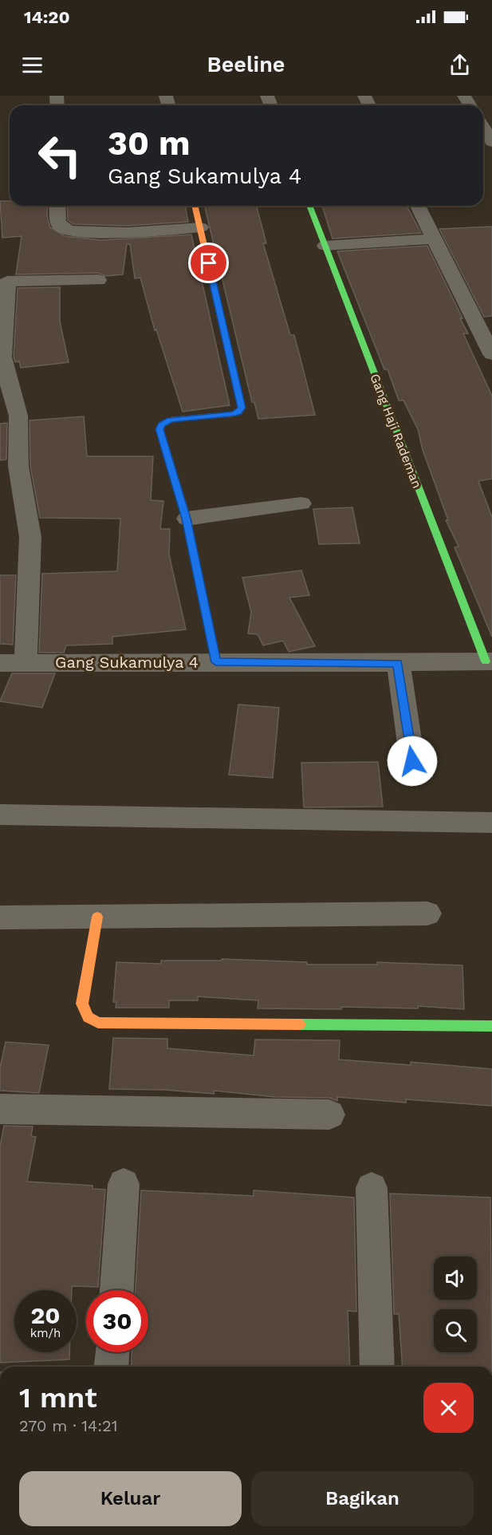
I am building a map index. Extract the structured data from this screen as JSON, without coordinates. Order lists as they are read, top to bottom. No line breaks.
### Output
{"streets":{"street":["Gang Haji Rademan","Gang Sukamulya 4"]},"crossings":[["Gang Haji Rademan","Gang Sukamulya 4"]],"page":{"status":"14:20","header":"Beeline","turn":["30 m","Gang Sukamulya 4"],"speed":"20 km/h","limit":"30","heading":["1 mnt","270 m · 14:21"],"buttons":["Keluar","Bagikan"]}}
